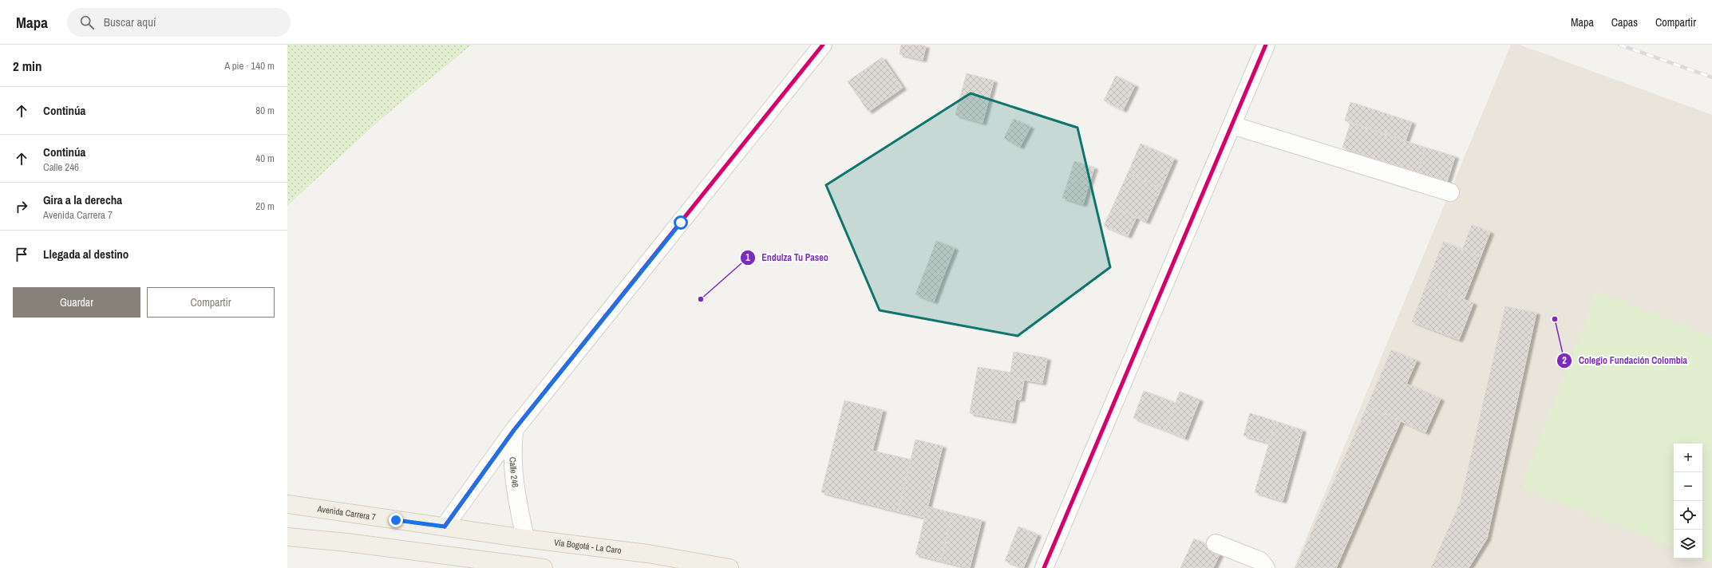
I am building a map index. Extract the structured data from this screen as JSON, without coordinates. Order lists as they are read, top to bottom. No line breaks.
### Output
{"streets":{"main road":["Avenida Carrera 7","Vía Bogotá - La Caro"],"street":["Calle 246"]},"crossings":[["Calle 246","Avenida Carrera 7"],["Calle 246","Vía Bogotá - La Caro"],["Avenida Carrera 7","Vía Bogotá - La Caro"]],"places":["Endulza Tu Paseo","Colegio Fundación Colombia"],"page":{"header":"Mapa","search":"Buscar aquí","nav":["Mapa","Capas","Compartir"],"heading":["2 min","A pie · 140 m"],"list":[["Continúa","80 m"],["Continúa","Calle 246","40 m"],["Gira a la derecha","Avenida Carrera 7","20 m"],"Llegada al destino"],"buttons":["Guardar","Compartir"],"map_buttons":["+","−"]}}
